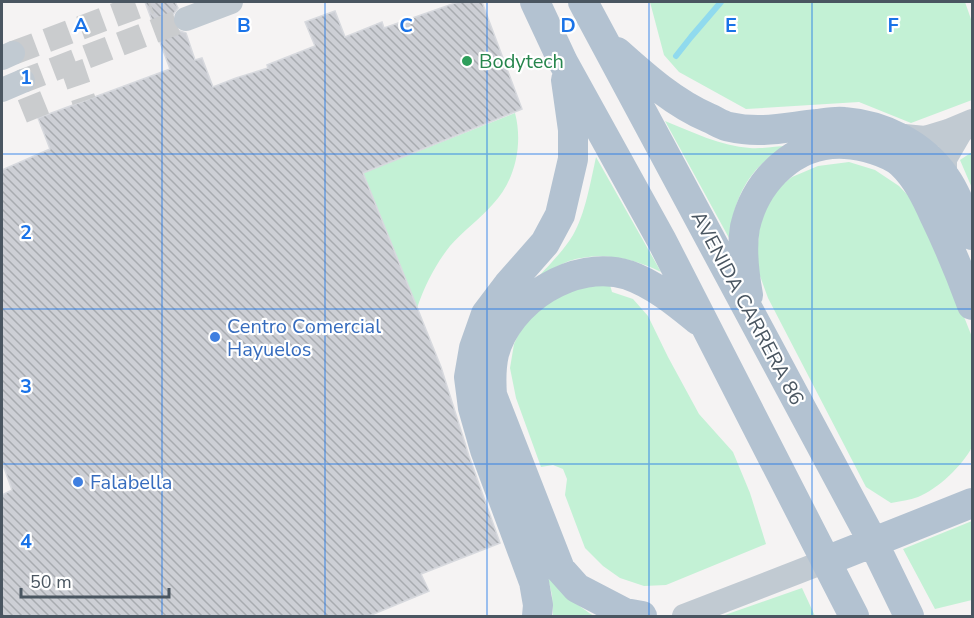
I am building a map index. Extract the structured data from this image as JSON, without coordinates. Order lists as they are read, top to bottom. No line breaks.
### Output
{"streets":{"main road":["AVENIDA CARRERA 86"]},"places":["Bodytech","Centro Comercial Hayuelos","Falabella"],"scale_bar":"50 m","grid":{"columns":["A","B","C","D","E","F"],"rows":["1","2","3","4"]}}
